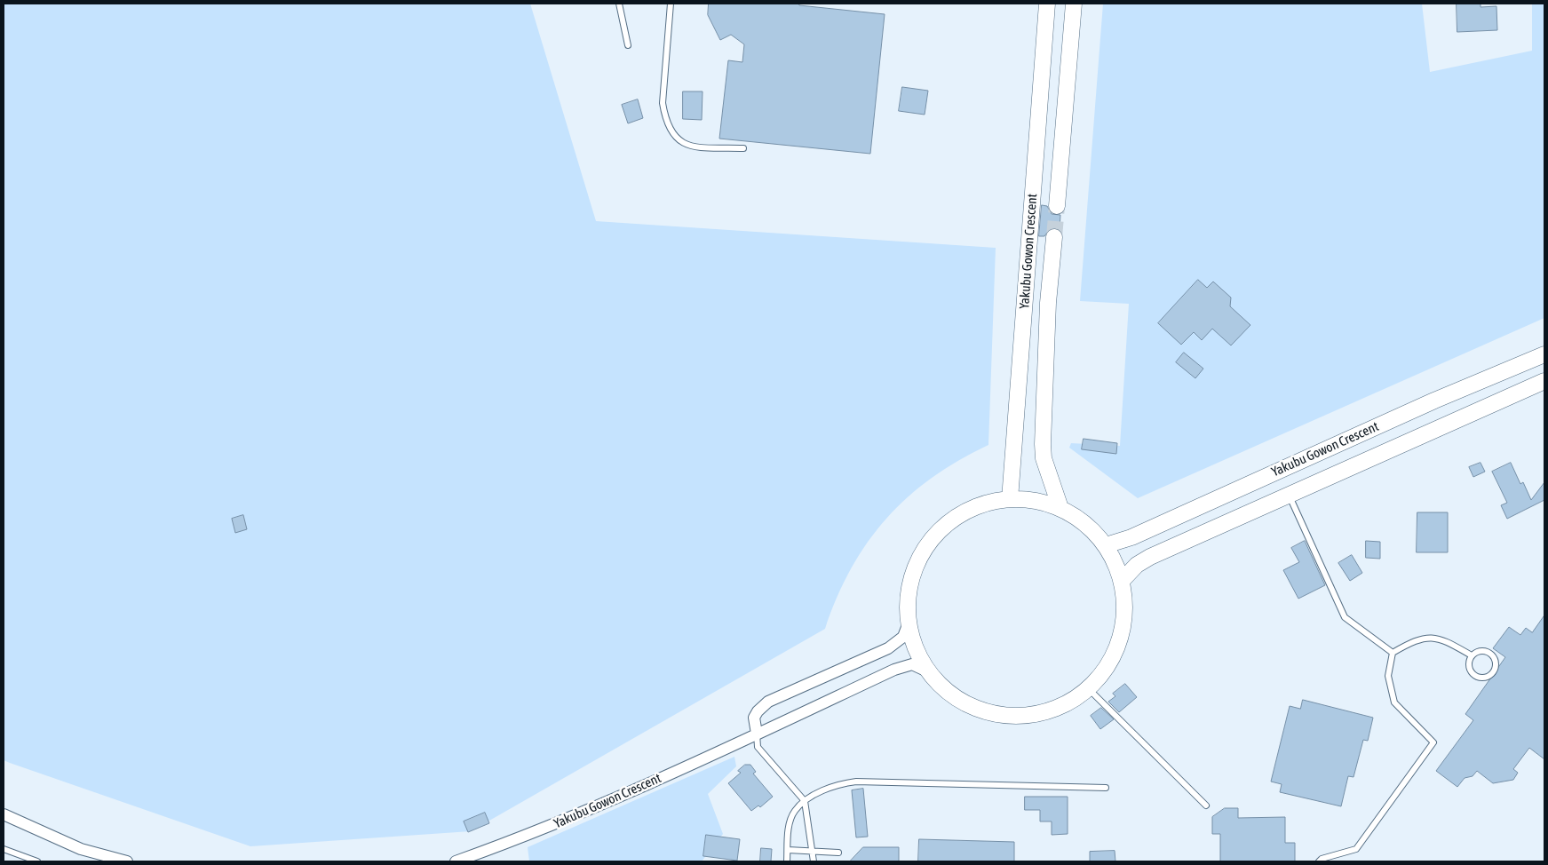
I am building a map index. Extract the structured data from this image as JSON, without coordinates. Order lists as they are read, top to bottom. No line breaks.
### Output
{"streets":{"street":["Yakubu Gowon Crescent"]}}
